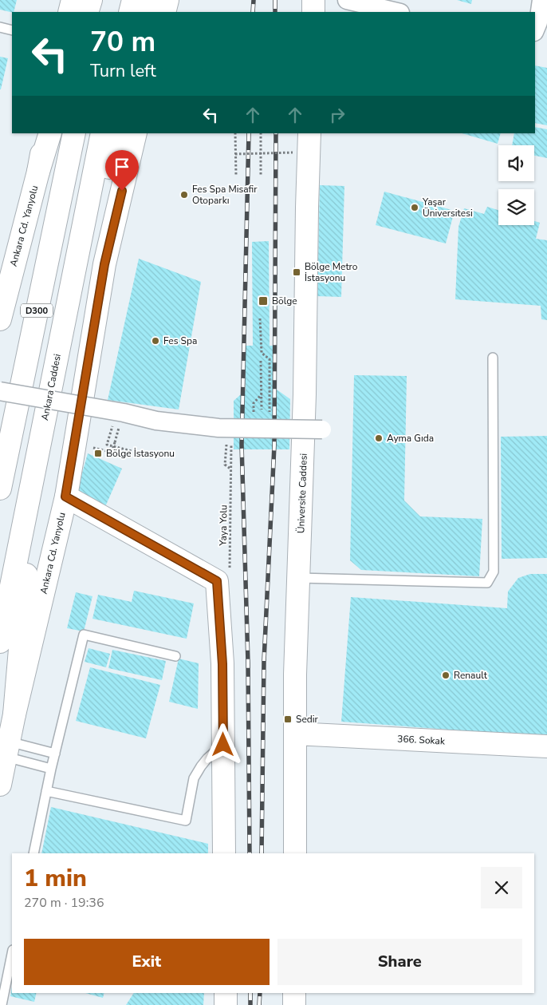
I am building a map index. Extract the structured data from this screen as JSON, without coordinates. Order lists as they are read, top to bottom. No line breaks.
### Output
{"streets":{"main road":["Ankara Cd. Yanyolu","D300","Ankara Caddesi","Üniversite Caddesi","366. Sokak"],"path":["Yaya Yolu"]},"crossings":[["Üniversite Caddesi","366. Sokak"]],"places":{"other":["Fes Spa Misafir Otoparkı","Yaşar Üniversitesi","Fes Spa","Ayma Gıda","Renault"],"transit":["Bölge Metro İstasyonu","Bölge","Bölge İstasyonu","Sedir"]},"page":{"turn":["70 m","Turn left"],"heading":["1 min","270 m · 19:36"],"buttons":["Exit","Share"]}}
